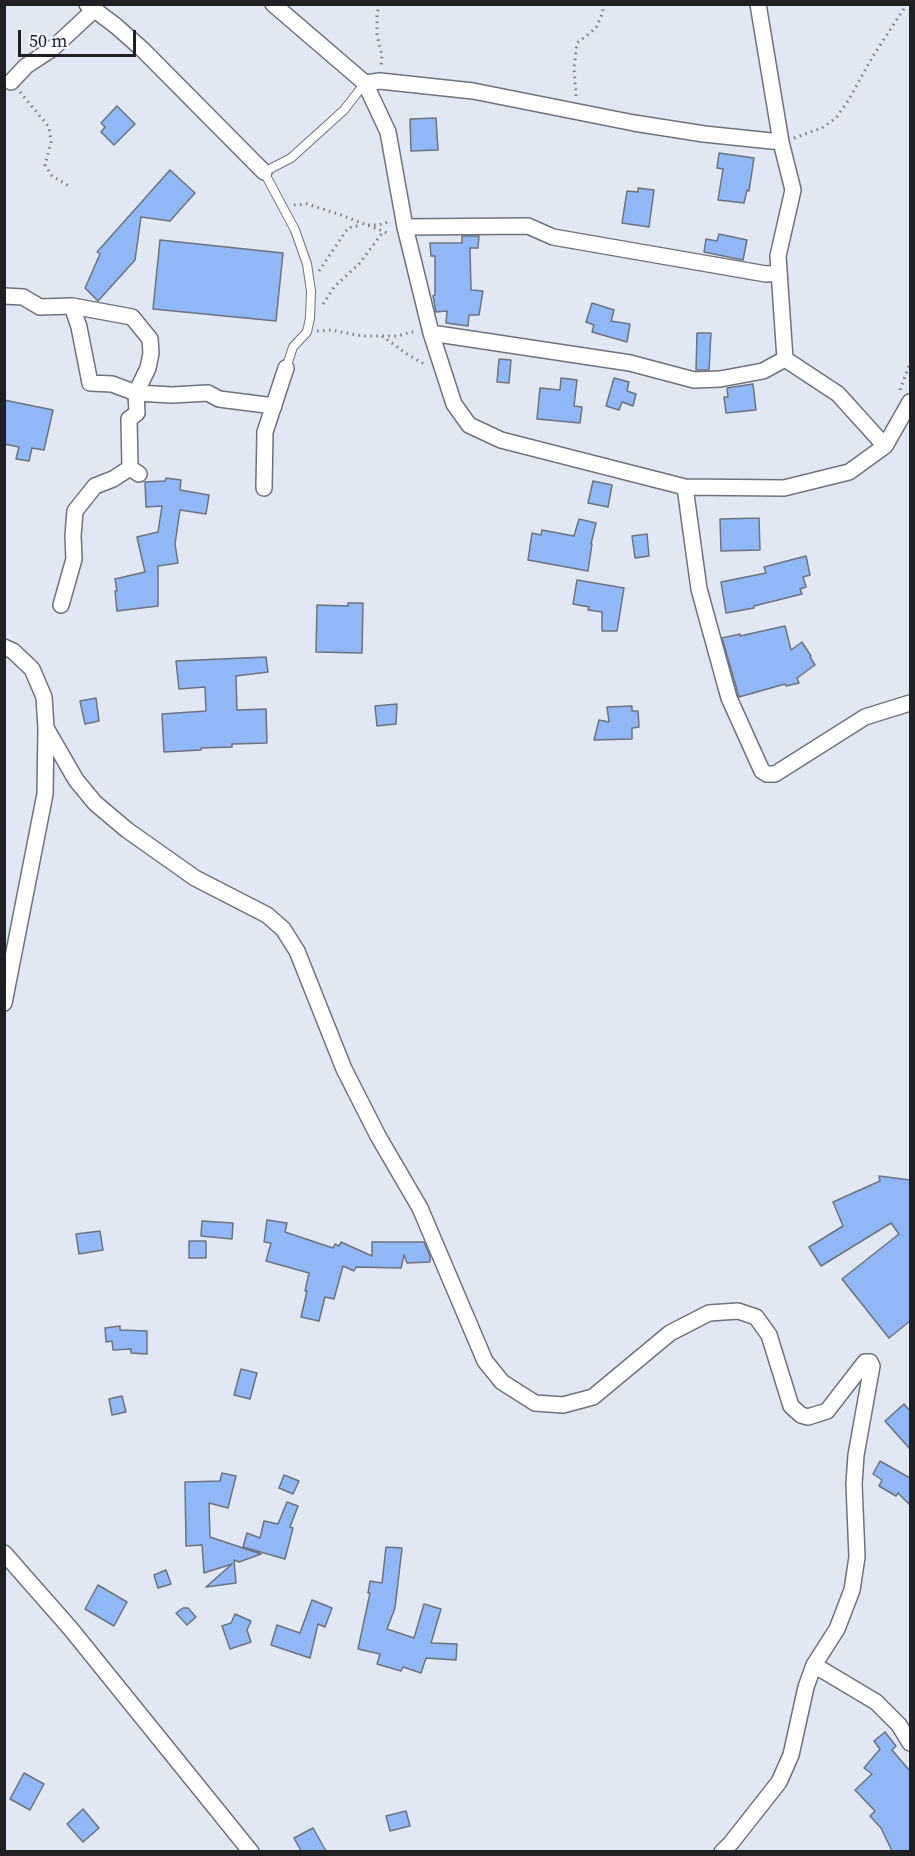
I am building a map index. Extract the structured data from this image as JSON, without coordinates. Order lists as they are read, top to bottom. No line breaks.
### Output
{"scale_bar":"50 m"}
